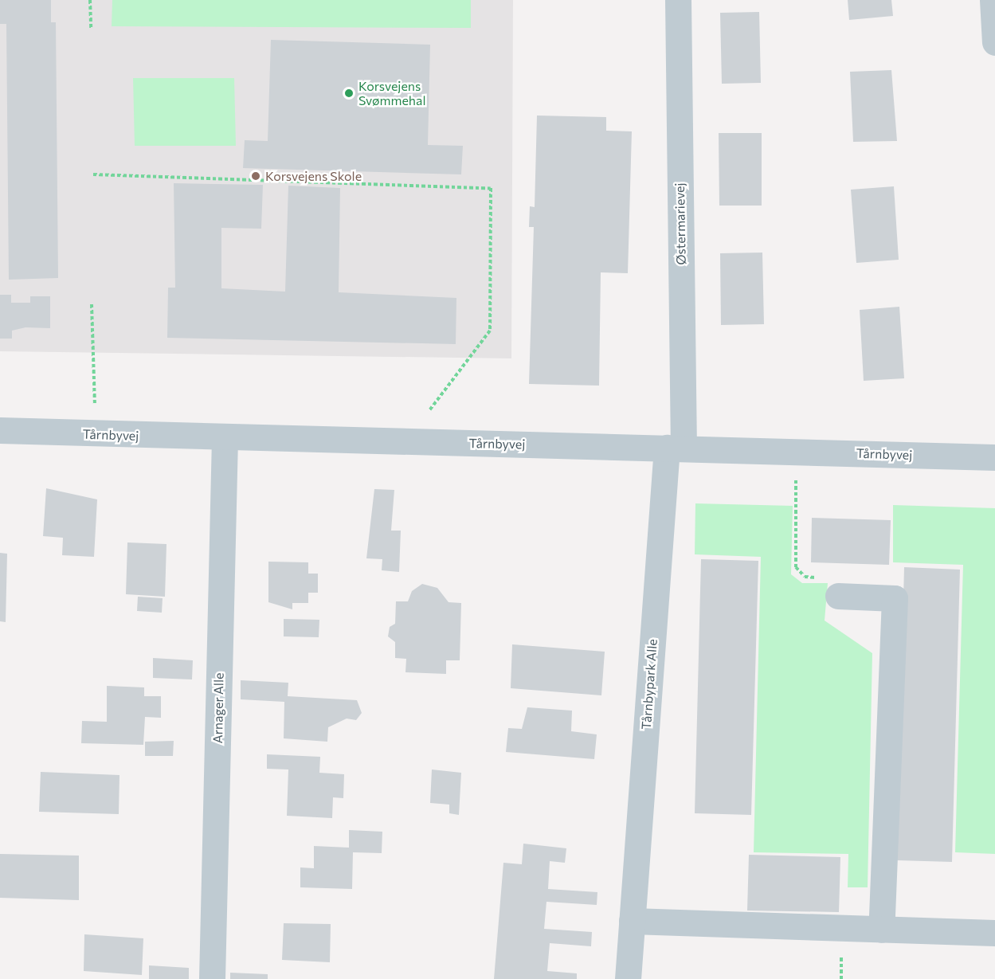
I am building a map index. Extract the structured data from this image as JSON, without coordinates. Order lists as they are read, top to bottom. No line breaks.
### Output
{"streets":{"street":["Østermarievej","Tårnbyvej","Tårnbypark Alle","Arnager Alle"]},"crossings":[["Østermarievej","Tårnbyvej"],["Østermarievej","Tårnbypark Alle"],["Tårnbyvej","Tårnbypark Alle"],["Tårnbyvej","Arnager Alle"]],"places":["Korsvejens Svømmehal","Korsvejens Skole"]}
